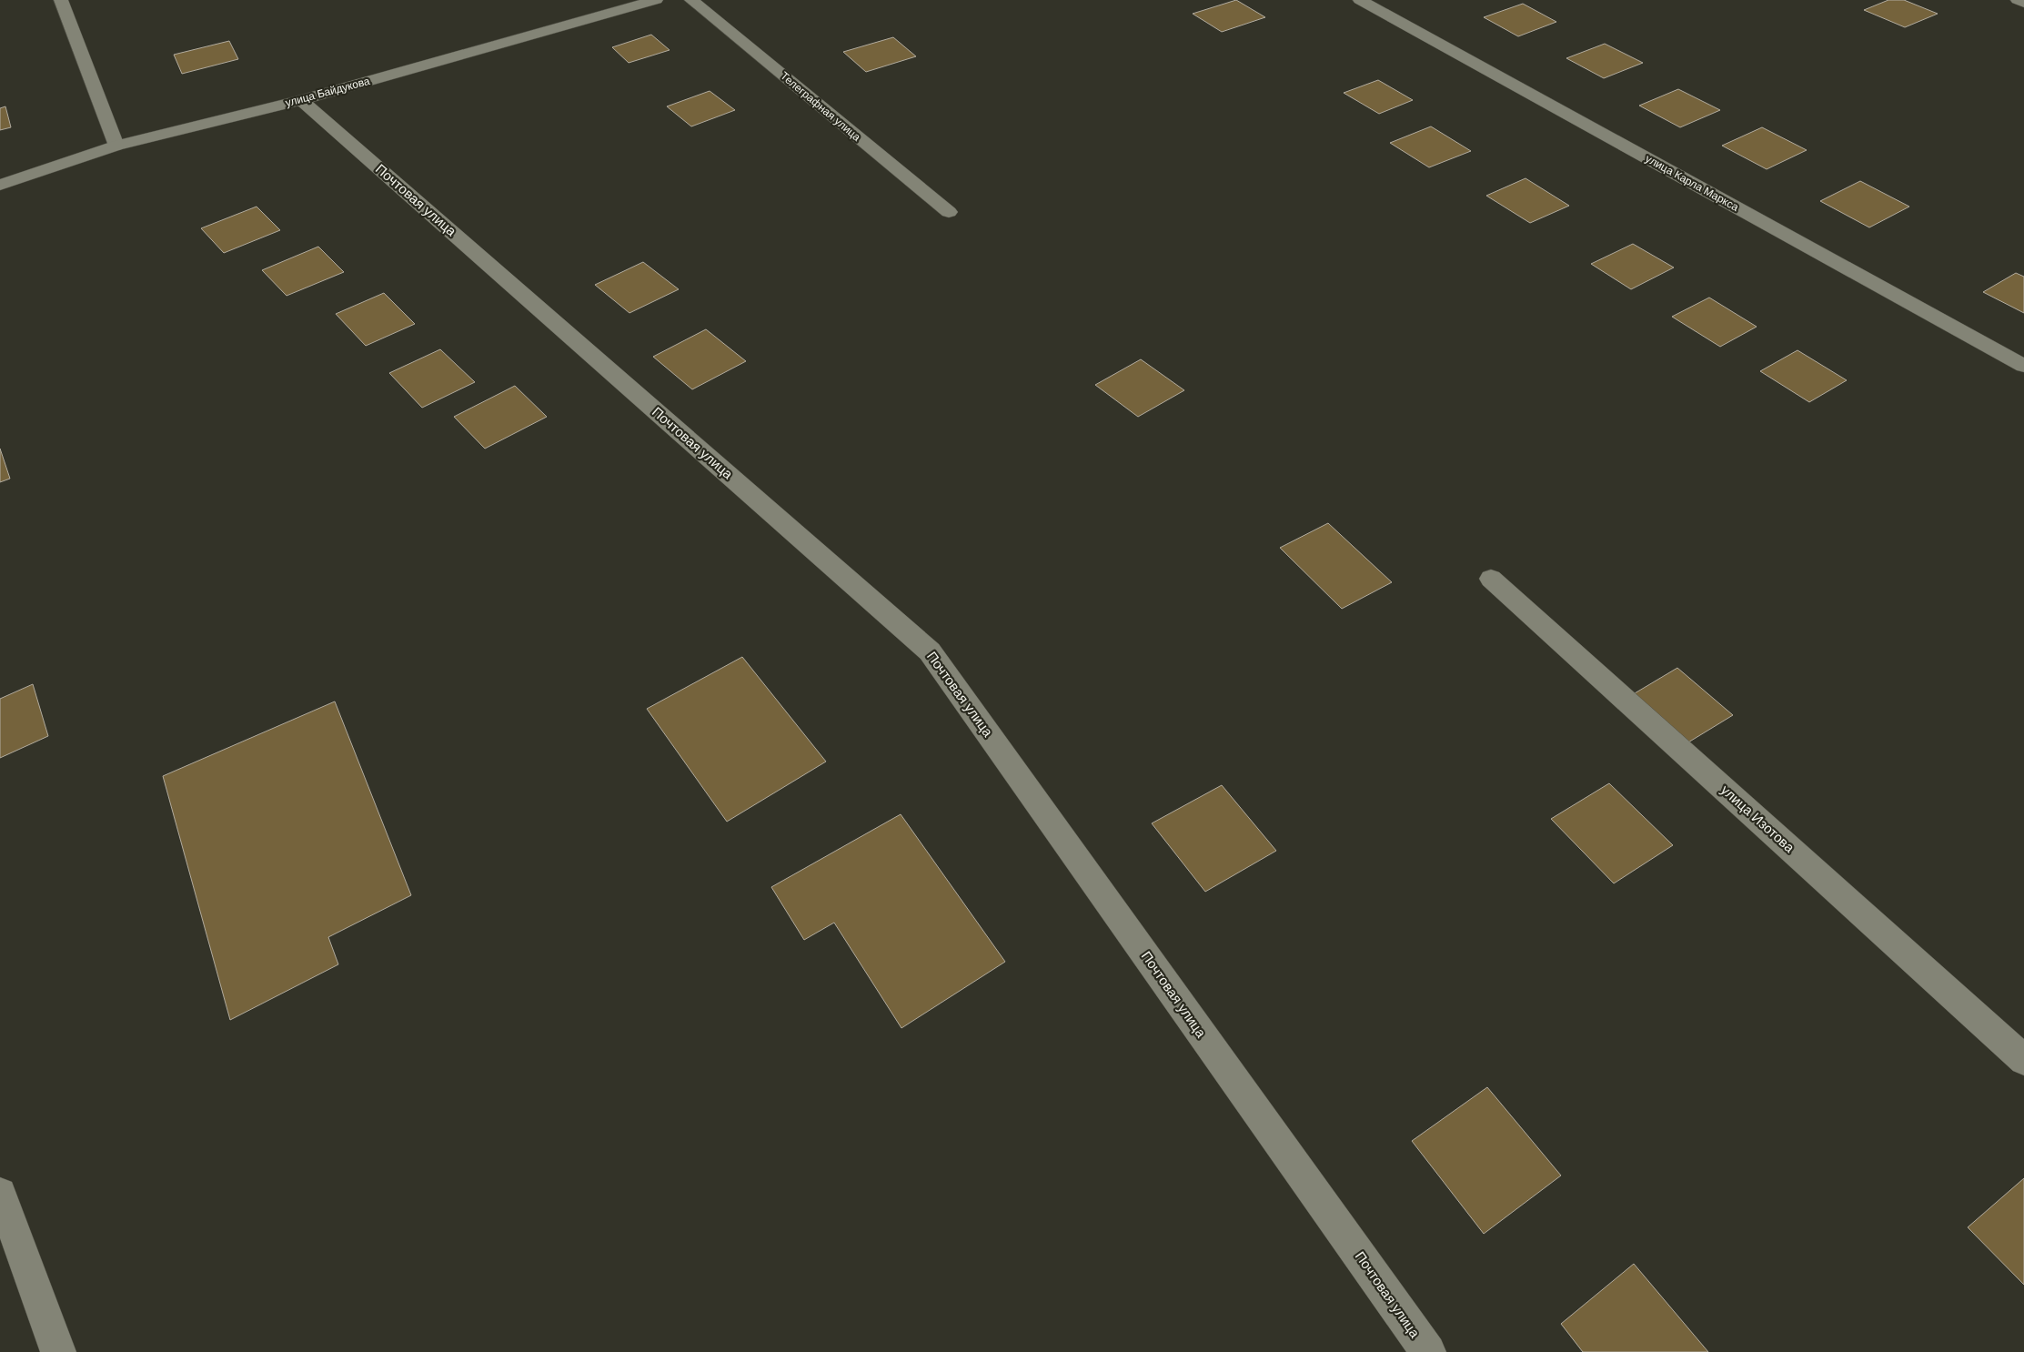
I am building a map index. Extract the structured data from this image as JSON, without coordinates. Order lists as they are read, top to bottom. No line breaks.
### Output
{"streets":{"street":["улица Байдукова","Телеграфная улица","улица Карла Маркса","Почтовая улица","улица Изотова"]},"crossings":[["улица Байдукова","Почтовая улица"]]}
